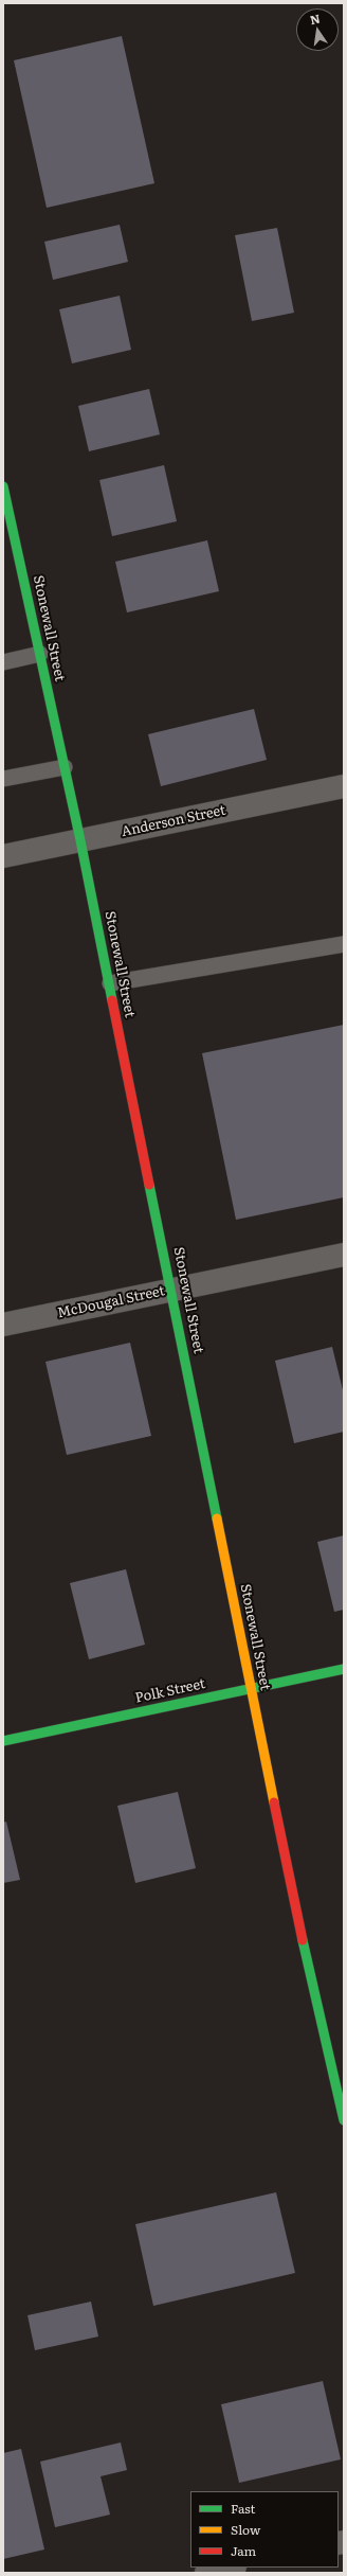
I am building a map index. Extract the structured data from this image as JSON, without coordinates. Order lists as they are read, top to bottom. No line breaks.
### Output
{"streets":{"main road":["Stonewall Street","Polk Street"],"street":["Anderson Street","McDougal Street"]},"crossings":[["Stonewall Street","Anderson Street"],["Stonewall Street","McDougal Street"],["Stonewall Street","Polk Street"]],"legend":["Fast","Slow","Jam"],"north":"top"}
